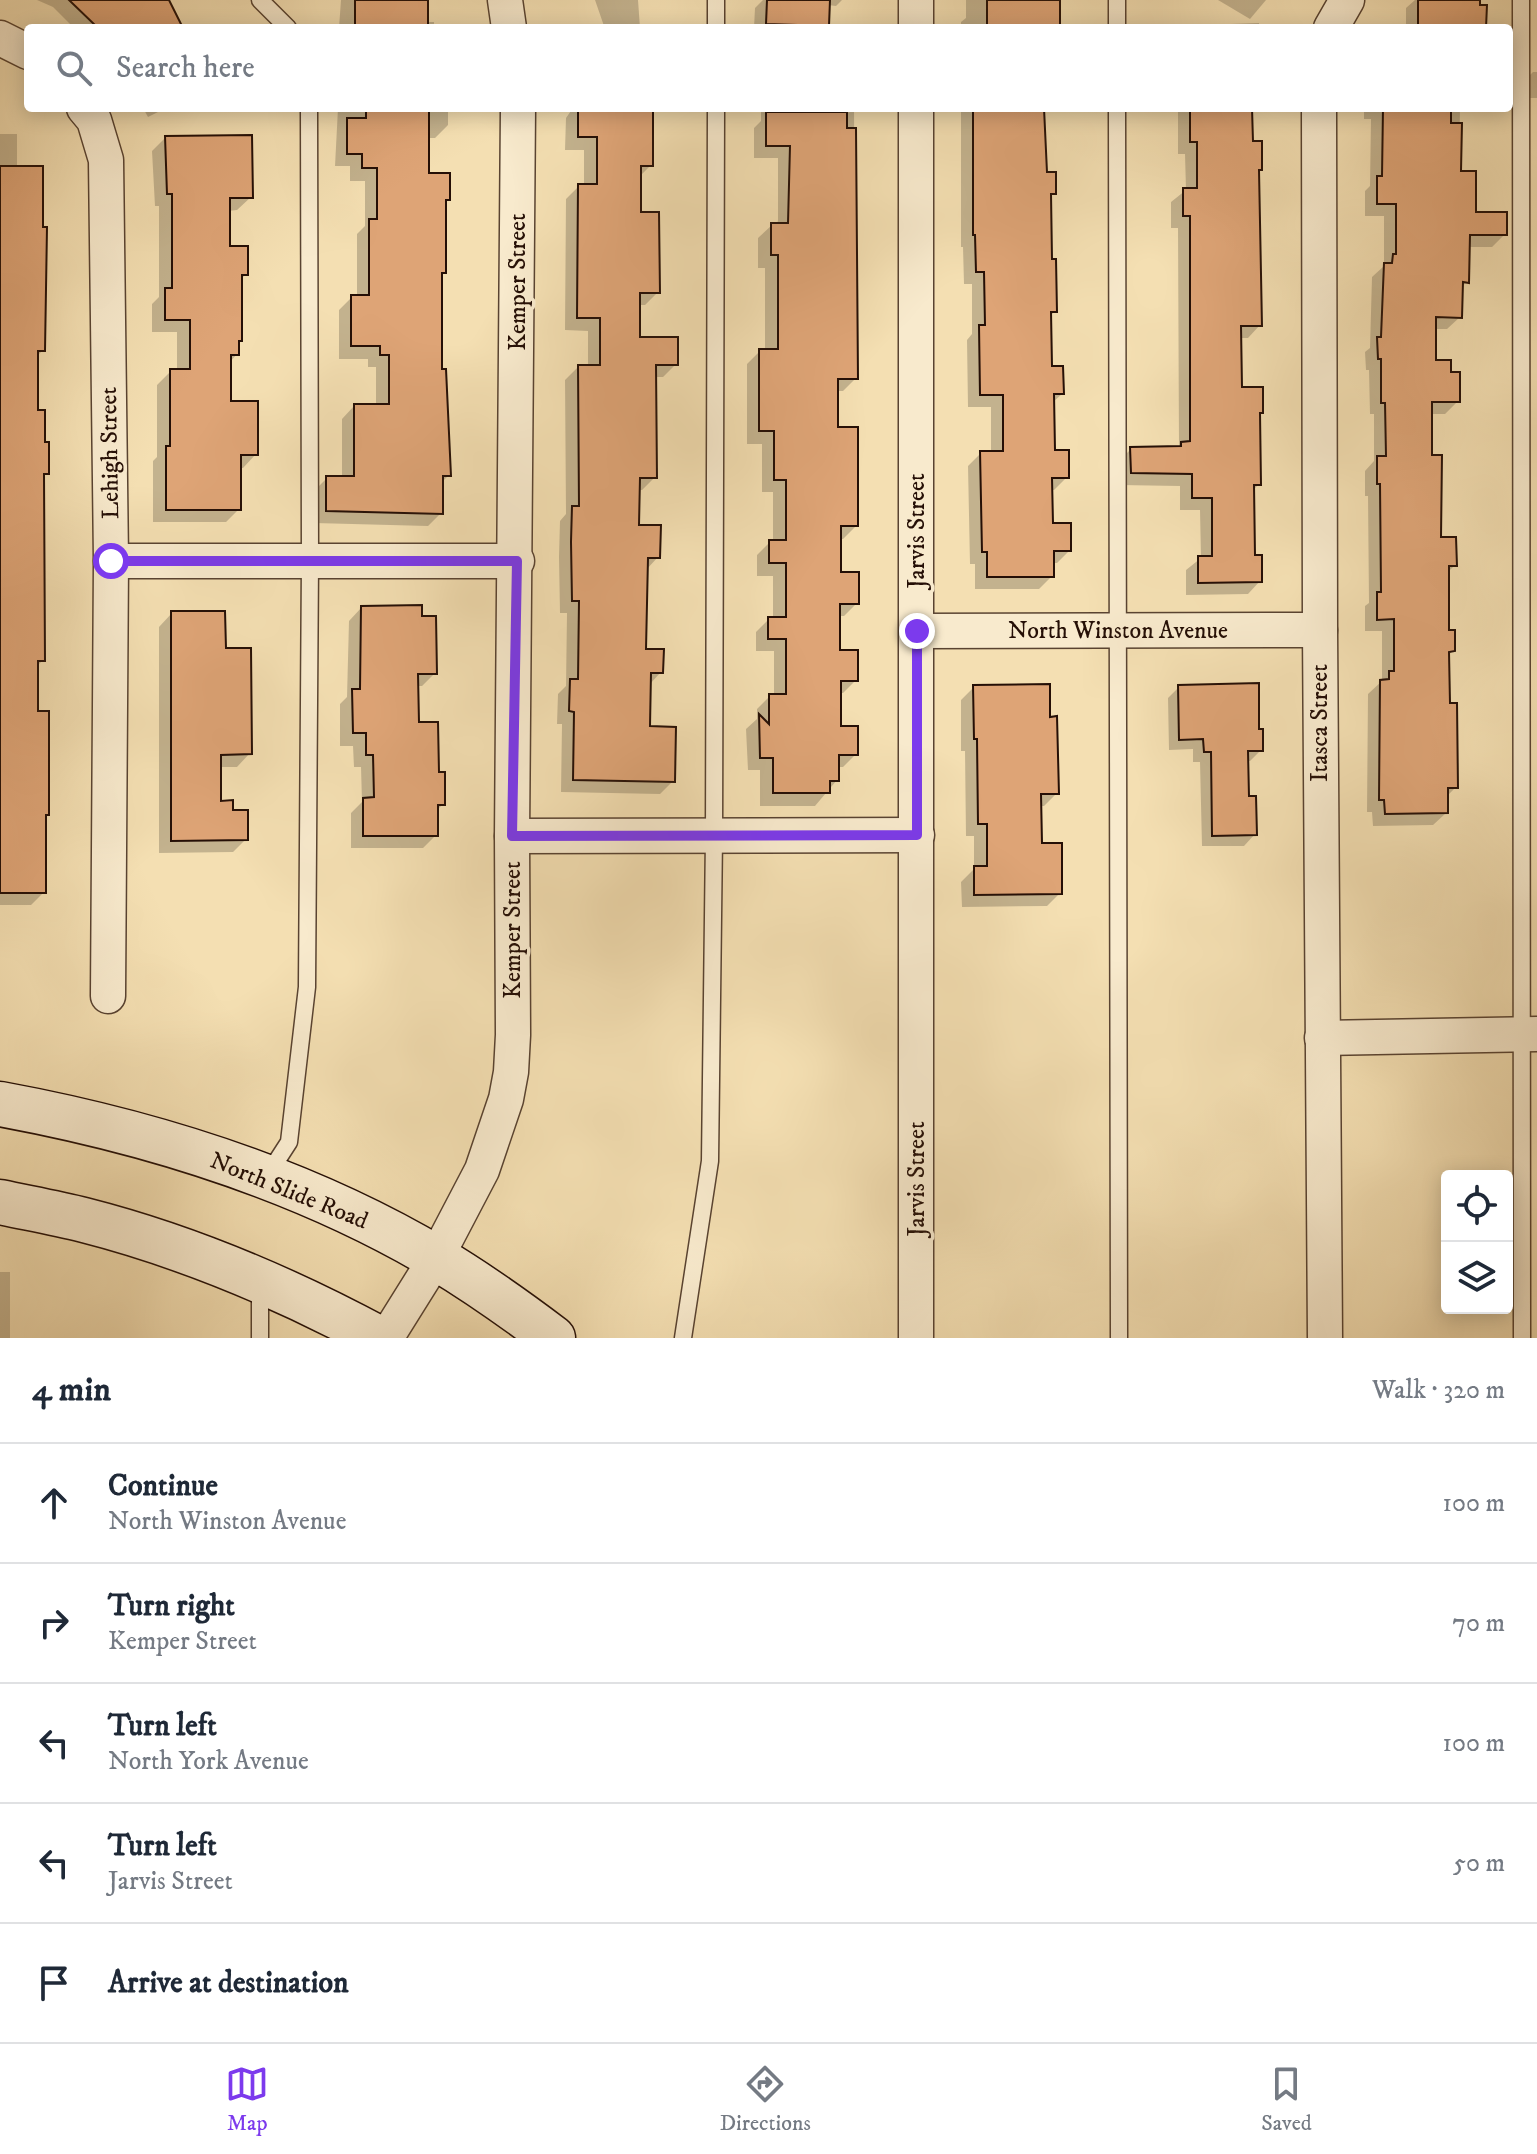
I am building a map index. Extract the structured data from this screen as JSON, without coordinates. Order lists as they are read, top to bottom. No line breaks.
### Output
{"streets":{"main road":["North Slide Road"],"street":["Kemper Street","Lehigh Street","Jarvis Street","North Winston Avenue","Itasca Street"]},"crossings":[["Kemper Street","North Slide Road"],["Jarvis Street","North Winston Avenue"],["North Winston Avenue","Itasca Street"]],"page":{"search":"Search here","heading":["4 min","Walk · 320 m"],"list":[["Continue","North Winston Avenue","100 m"],["Turn right","Kemper Street","70 m"],["Turn left","North York Avenue","100 m"],["Turn left","Jarvis Street","50 m"],"Arrive at destination"],"nav":["Map","Directions","Saved"]}}
